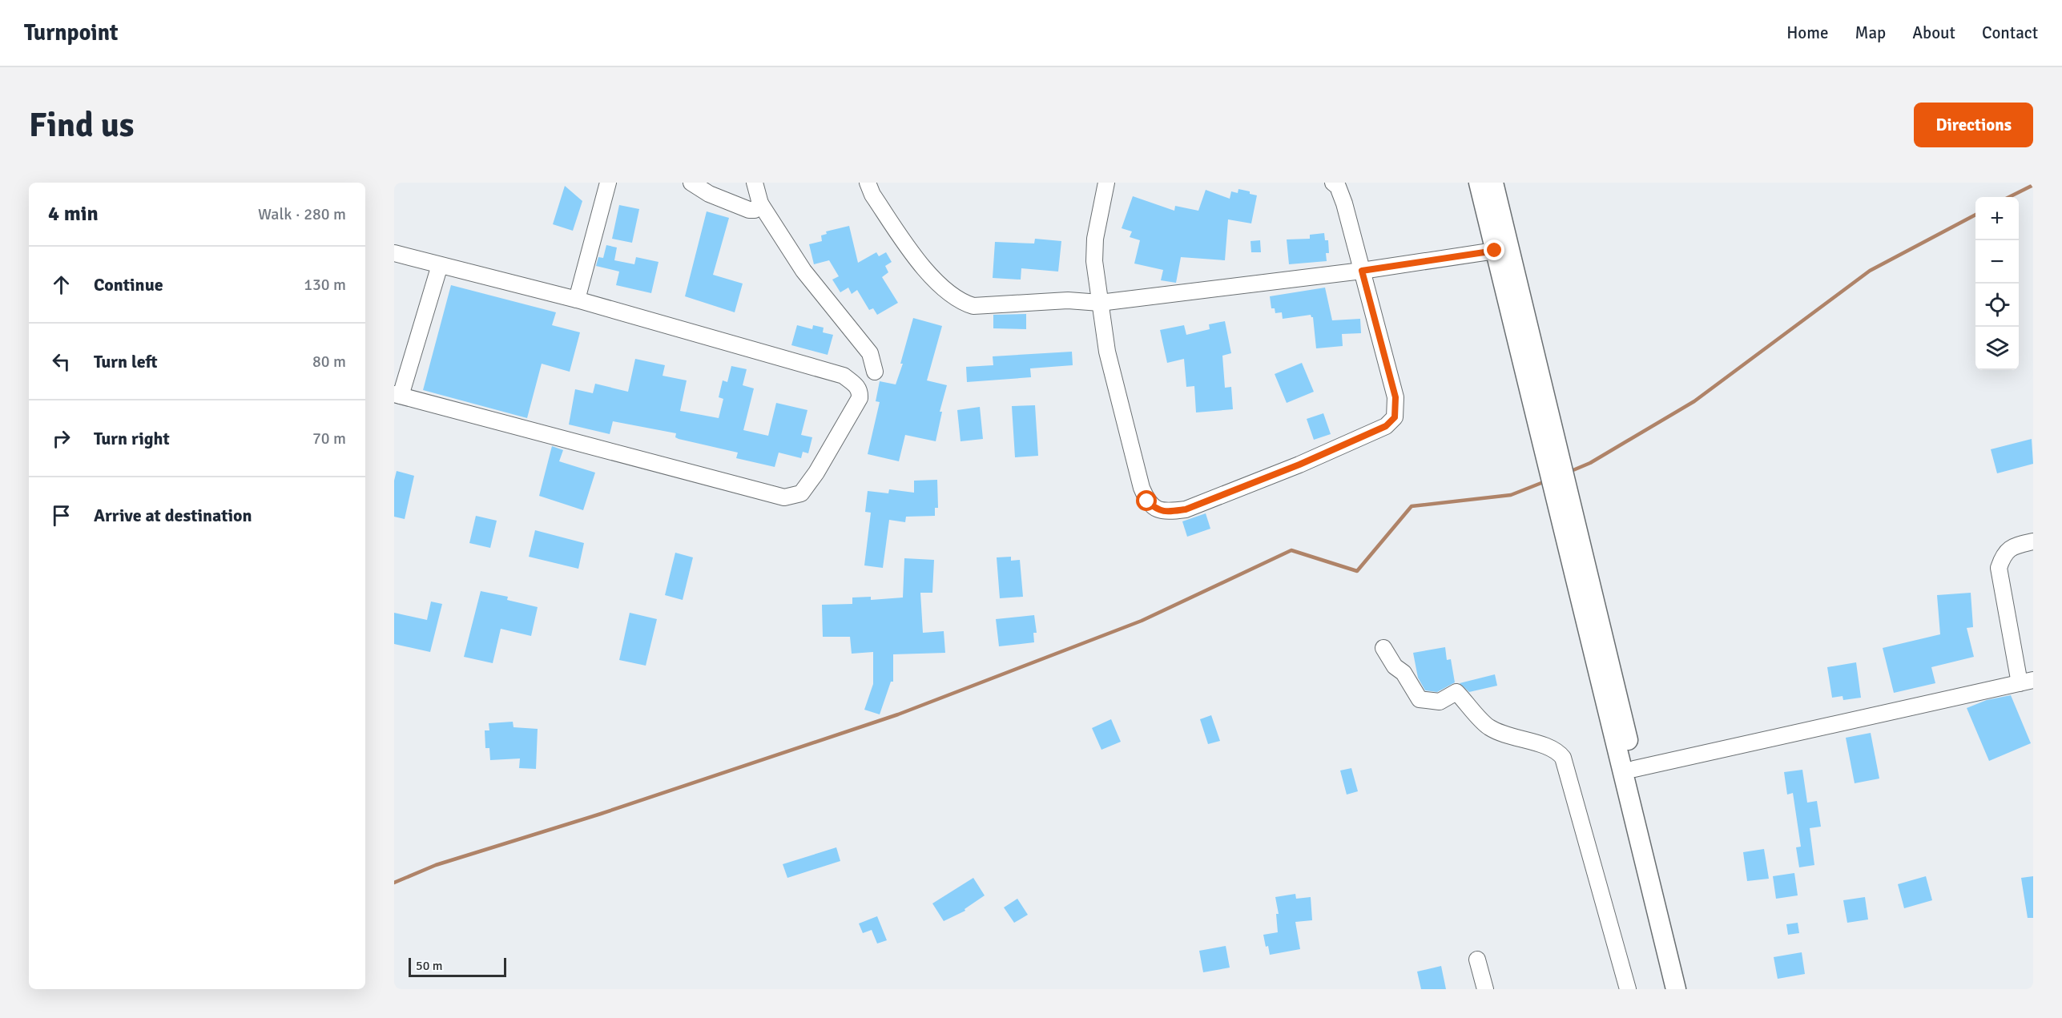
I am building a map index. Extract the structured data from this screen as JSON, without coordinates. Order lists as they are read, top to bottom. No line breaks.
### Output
{"scale_bar":"50 m","page":{"header":"Turnpoint","nav":["Home","Map","About","Contact"],"buttons":"Directions","title":"Find us","heading":["4 min","Walk · 280 m"],"map_buttons":["+","−"],"list":[["Continue","130 m"],["Turn left","80 m"],["Turn right","70 m"],"Arrive at destination"],"scale":"50 m"}}
